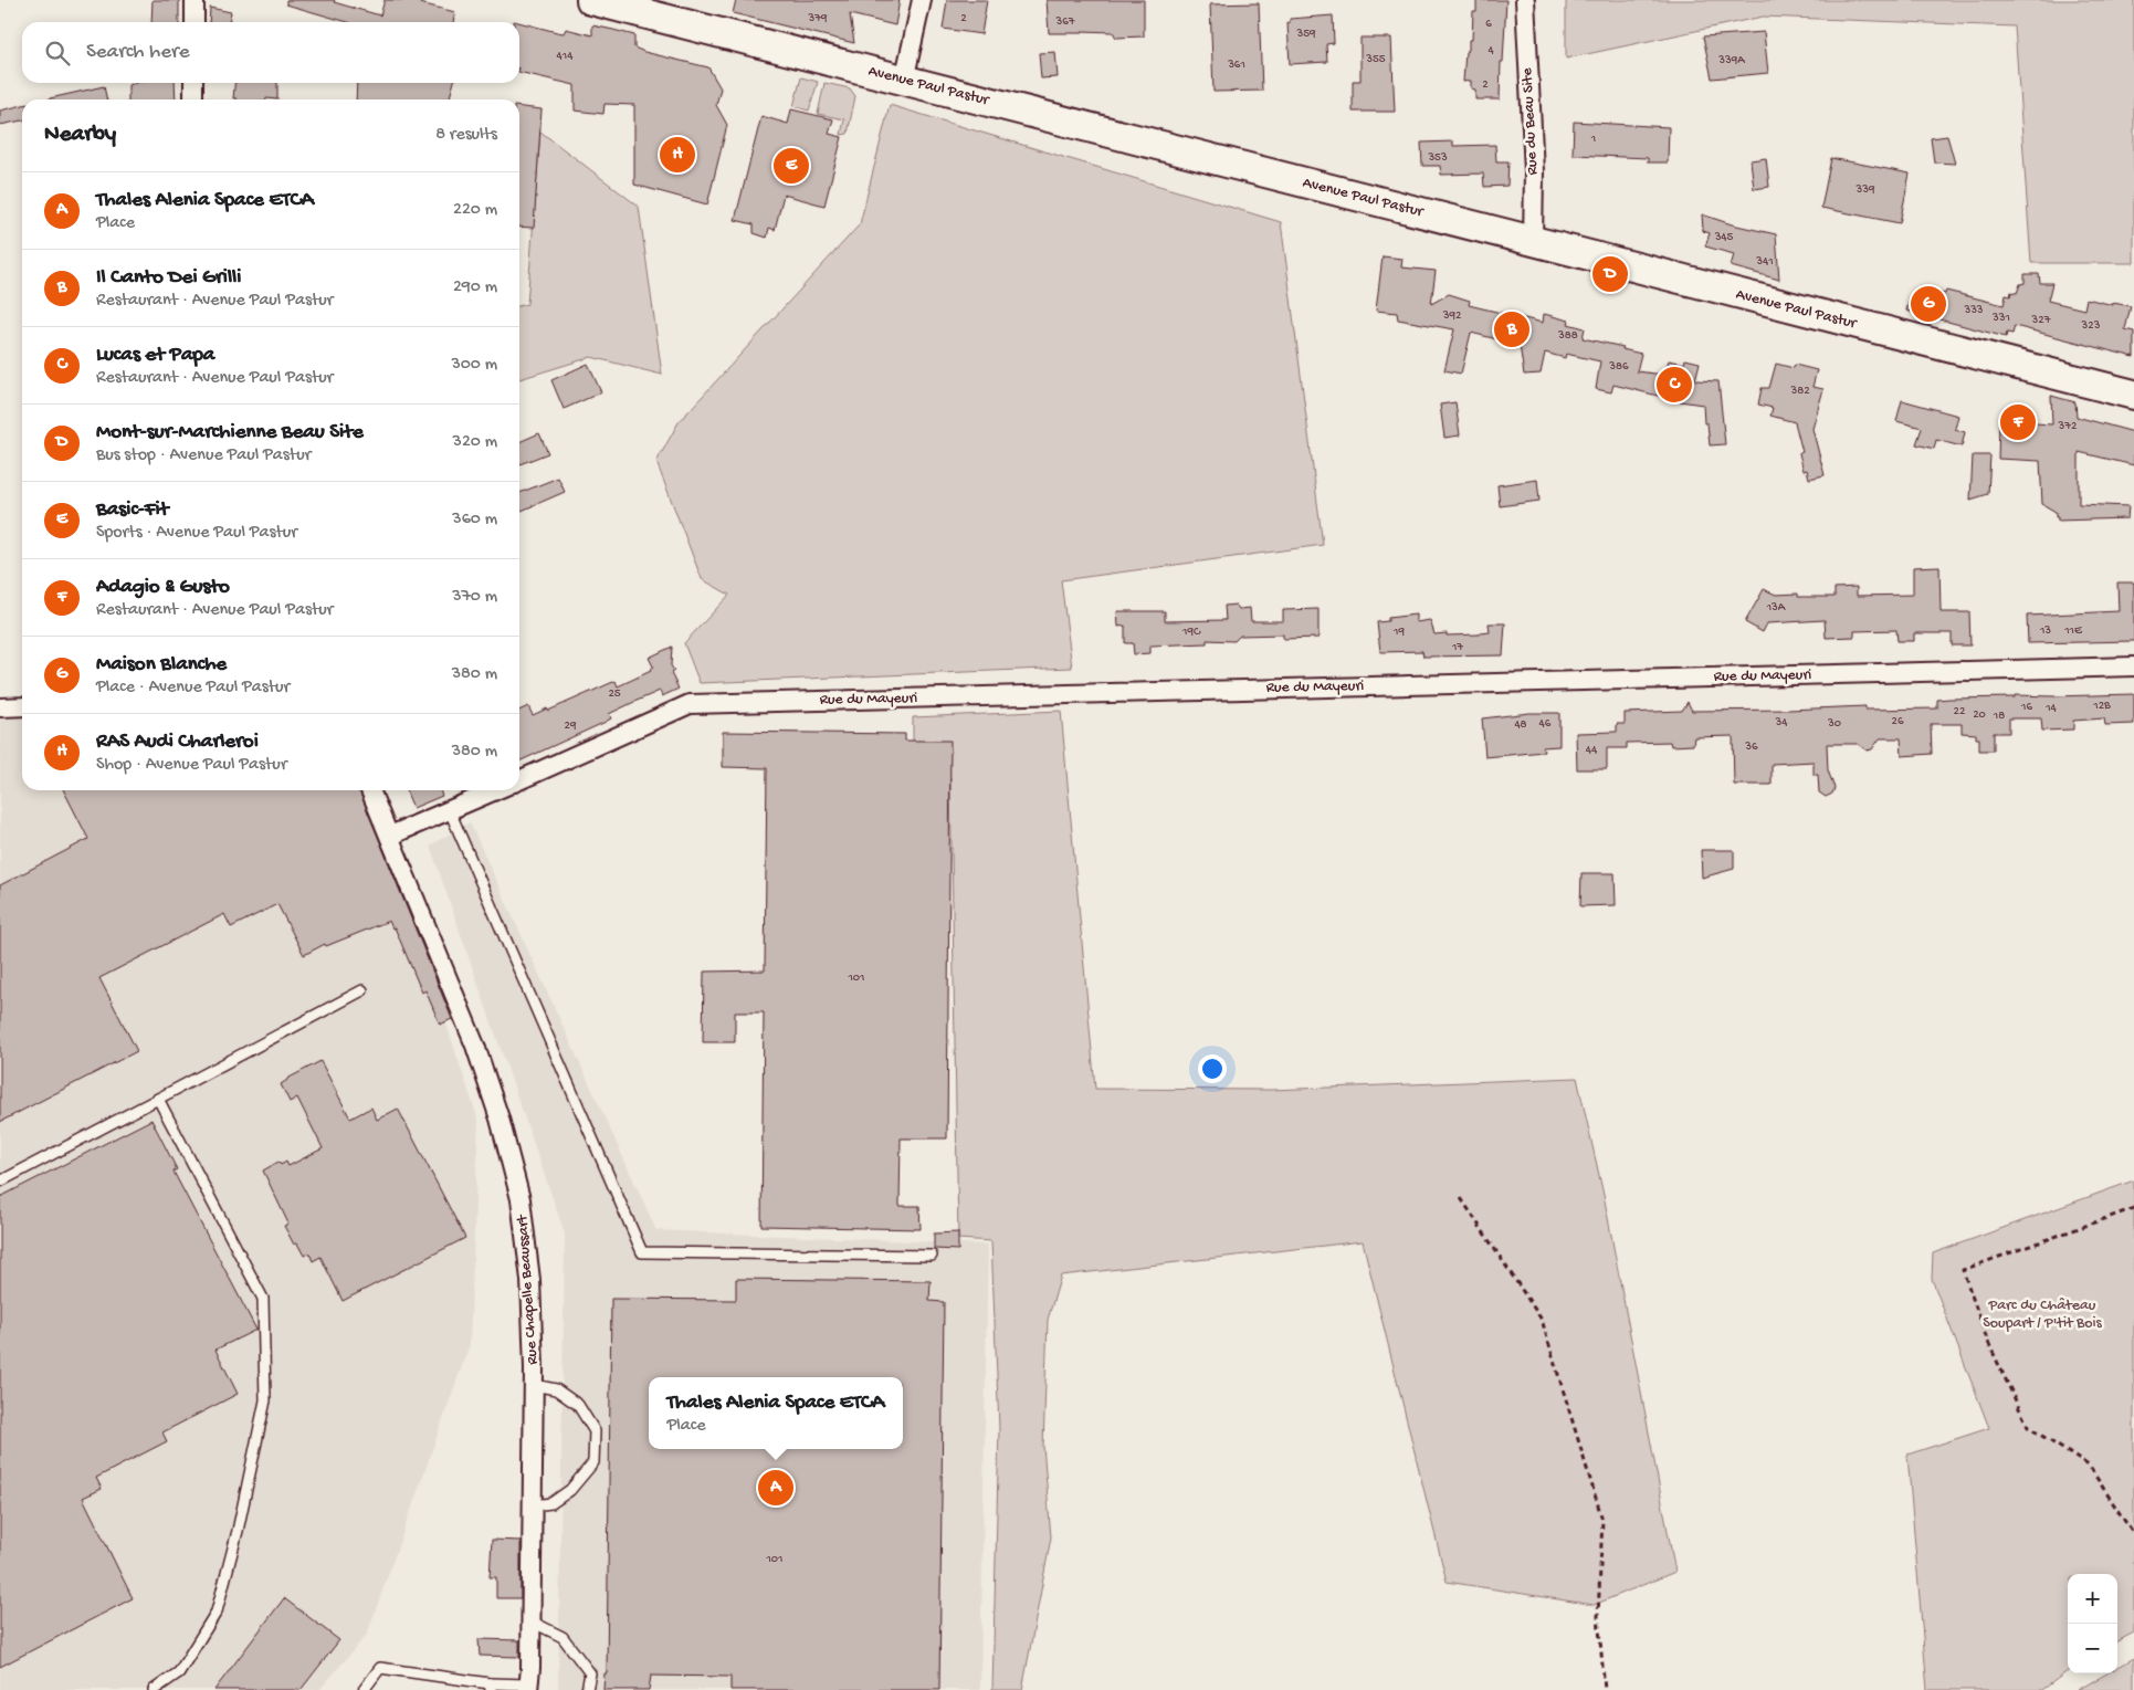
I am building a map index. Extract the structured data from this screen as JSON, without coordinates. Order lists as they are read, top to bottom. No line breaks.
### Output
{"streets":{"main road":["Avenue Paul Pastur"],"street":["Rue du Beau Site","Rue du Mayeuri","Rue Chapelle Beaussart"]},"crossings":[["Avenue Paul Pastur","Rue du Beau Site"]],"parks":["Parc du Château Soupart / P'tit Bois"],"house_numbers":["379","2","367","6","359","4","414","355","339A","361","2","1","353","339","345","341","333","392","331","327","323","388","386","382","372","13A","13","11E","19C","19","17","25","12B","16","14","22","20","18","26","34","46","30","48","29","36","44","101","101"],"page":{"search":"Search here","heading":["Nearby","8 results"],"pins":["H","E","D","G","B","C","F","A"],"list":[{"mark":"A","name":"Thales Alenia Space ETCA","note":"Place","value":"220 m"},{"mark":"B","name":"Il Canto Dei Grilli","note":"Restaurant · Avenue Paul Pastur","value":"290 m"},{"mark":"C","name":"Lucas et Papa","note":"Restaurant · Avenue Paul Pastur","value":"300 m"},{"mark":"D","name":"Mont-sur-Marchienne Beau Site","note":"Bus stop · Avenue Paul Pastur","value":"320 m"},{"mark":"E","name":"Basic-Fit","note":"Sports · Avenue Paul Pastur","value":"360 m"},{"mark":"F","name":"Adagio & Gusto","note":"Restaurant · Avenue Paul Pastur","value":"370 m"},{"mark":"G","name":"Maison Blanche","note":"Place · Avenue Paul Pastur","value":"380 m"},{"mark":"H","name":"RAS Audi Charleroi","note":"Shop · Avenue Paul Pastur","value":"380 m"}],"popup":["Thales Alenia Space ETCA","Place"],"map_buttons":["+","−"]}}
